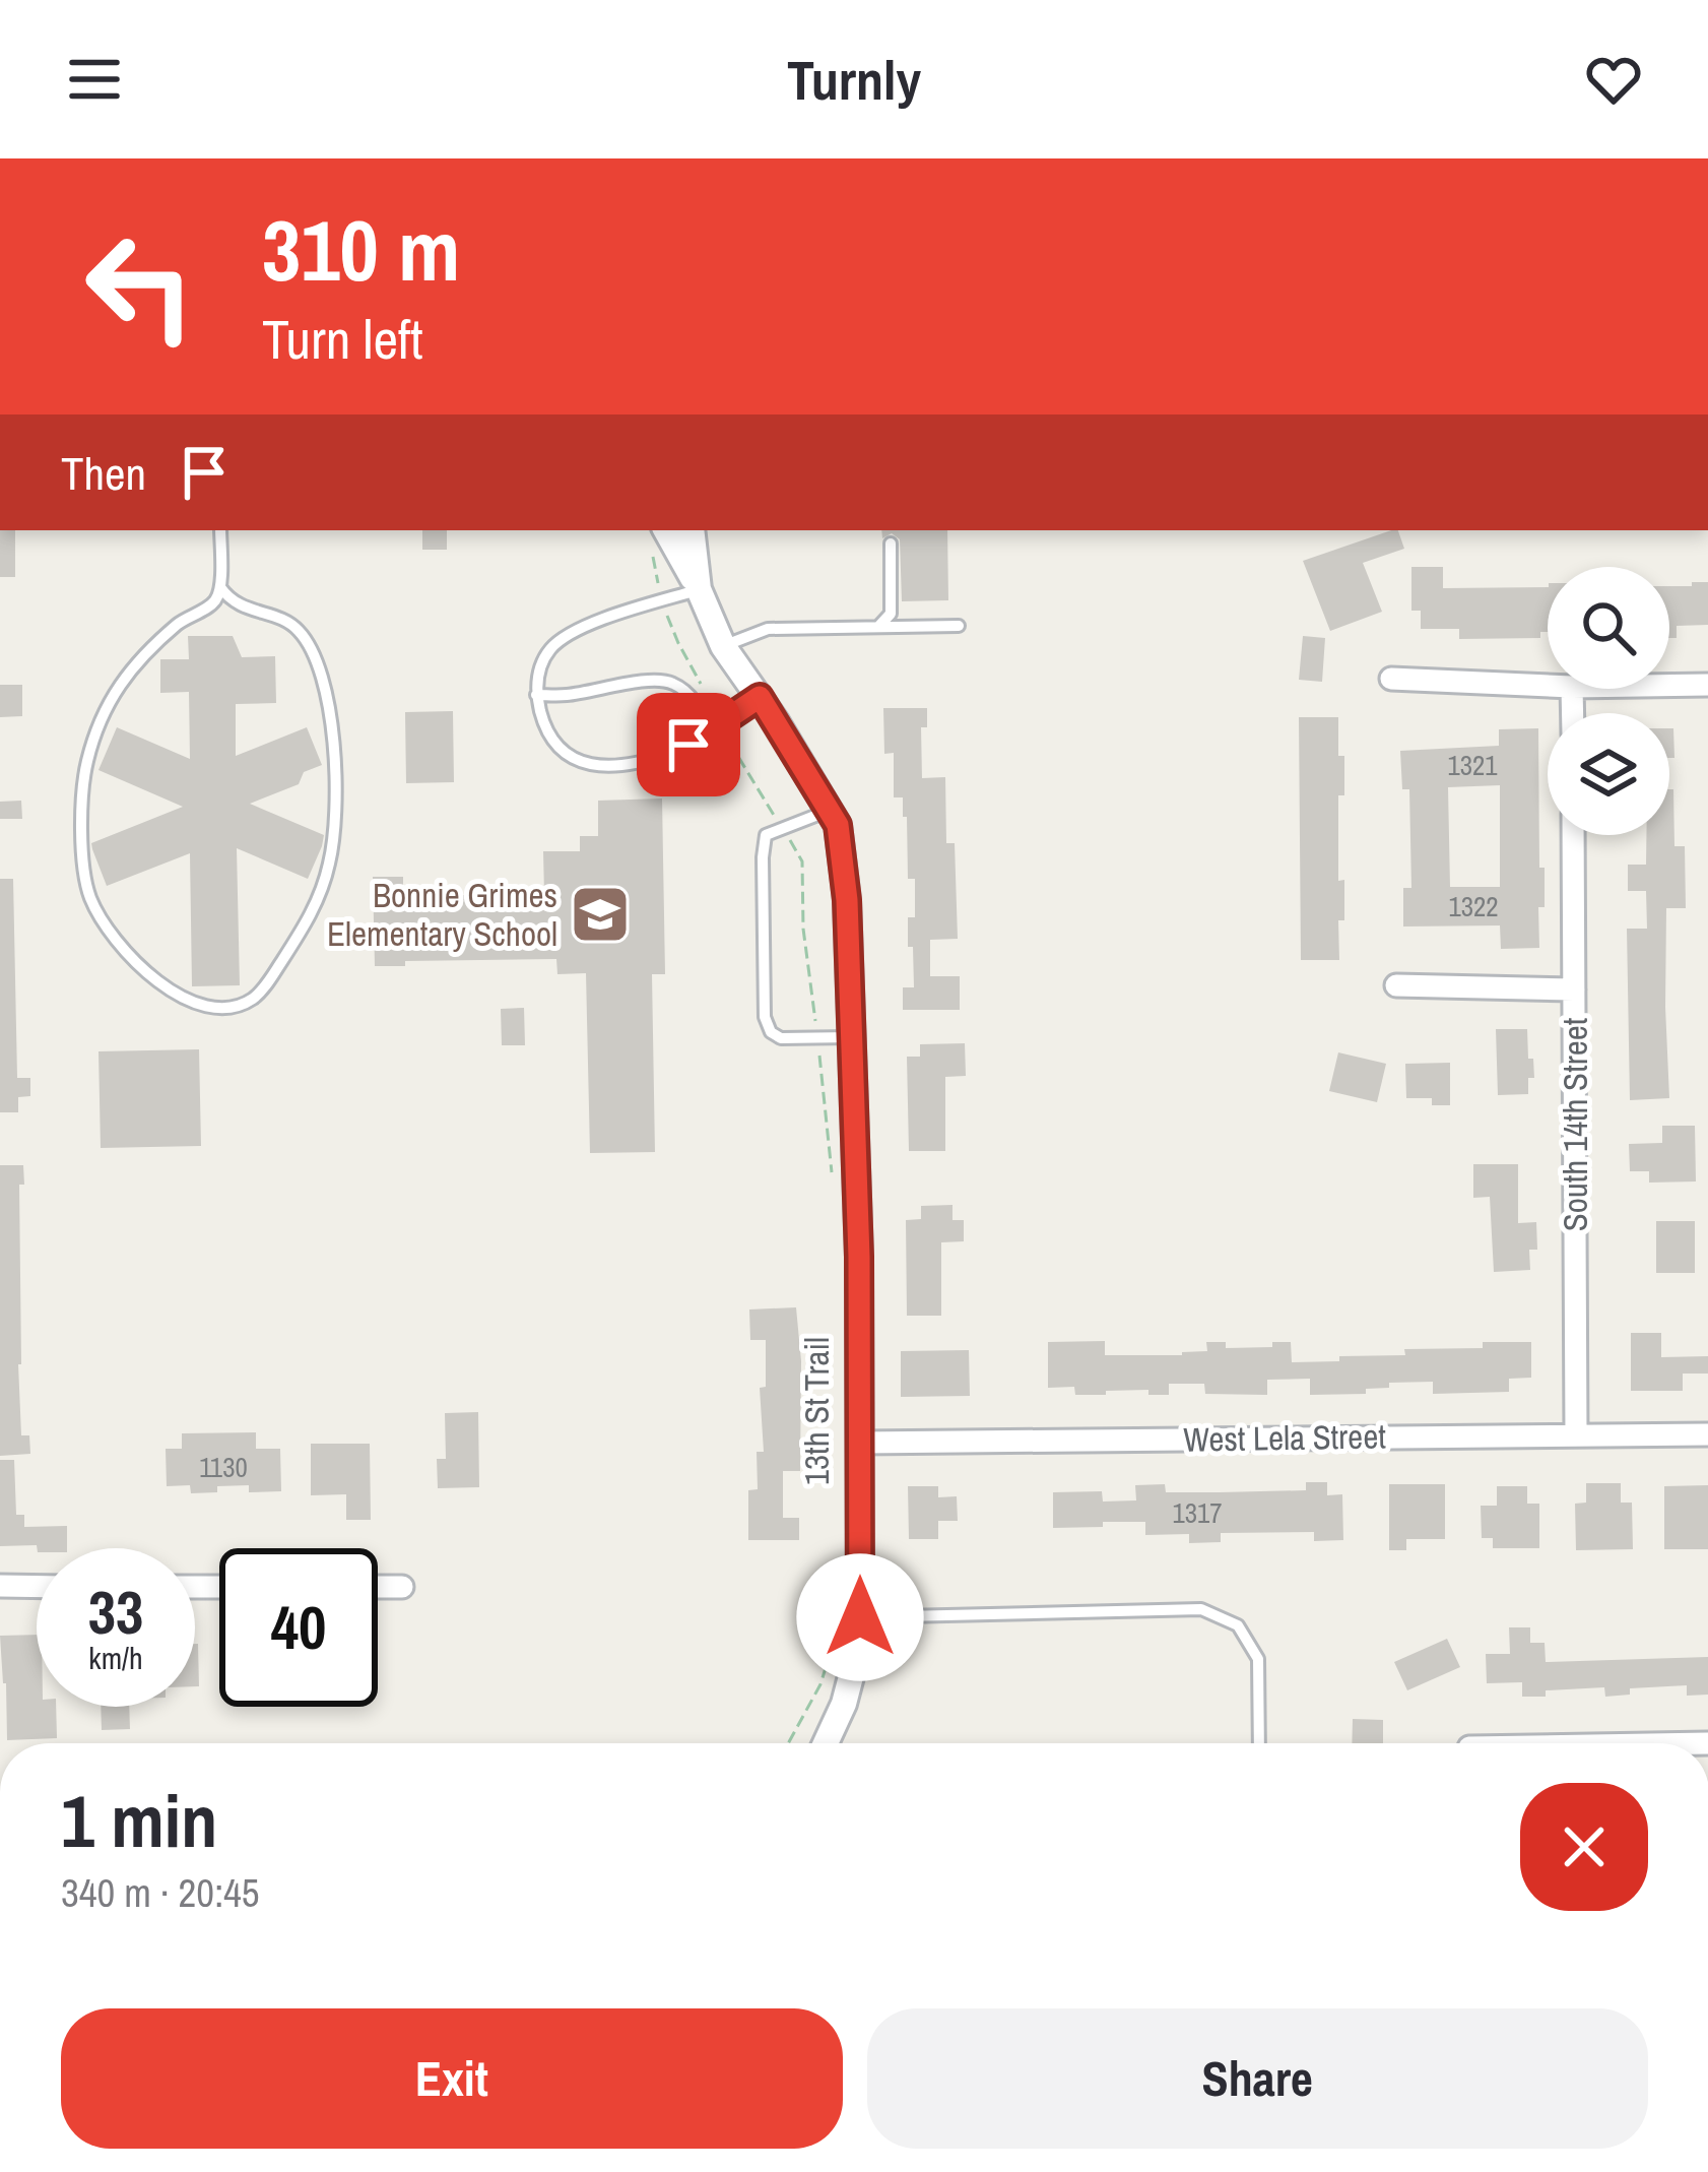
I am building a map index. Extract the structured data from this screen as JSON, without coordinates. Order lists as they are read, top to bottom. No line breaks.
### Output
{"streets":{"street":["South 14th Street","West Lela Street"]},"crossings":[["South 14th Street","West Lela Street"]],"places":{"school or university":["Bonnie Grimes Elementary School"]},"house_numbers":["1321","1322","1130","1317"],"page":{"header":"Turnly","turn":["310 m","Turn left"],"then":"Then","speed":"33 km/h","limit":"40","heading":["1 min","340 m · 20:45"],"buttons":["Exit","Share"]}}
